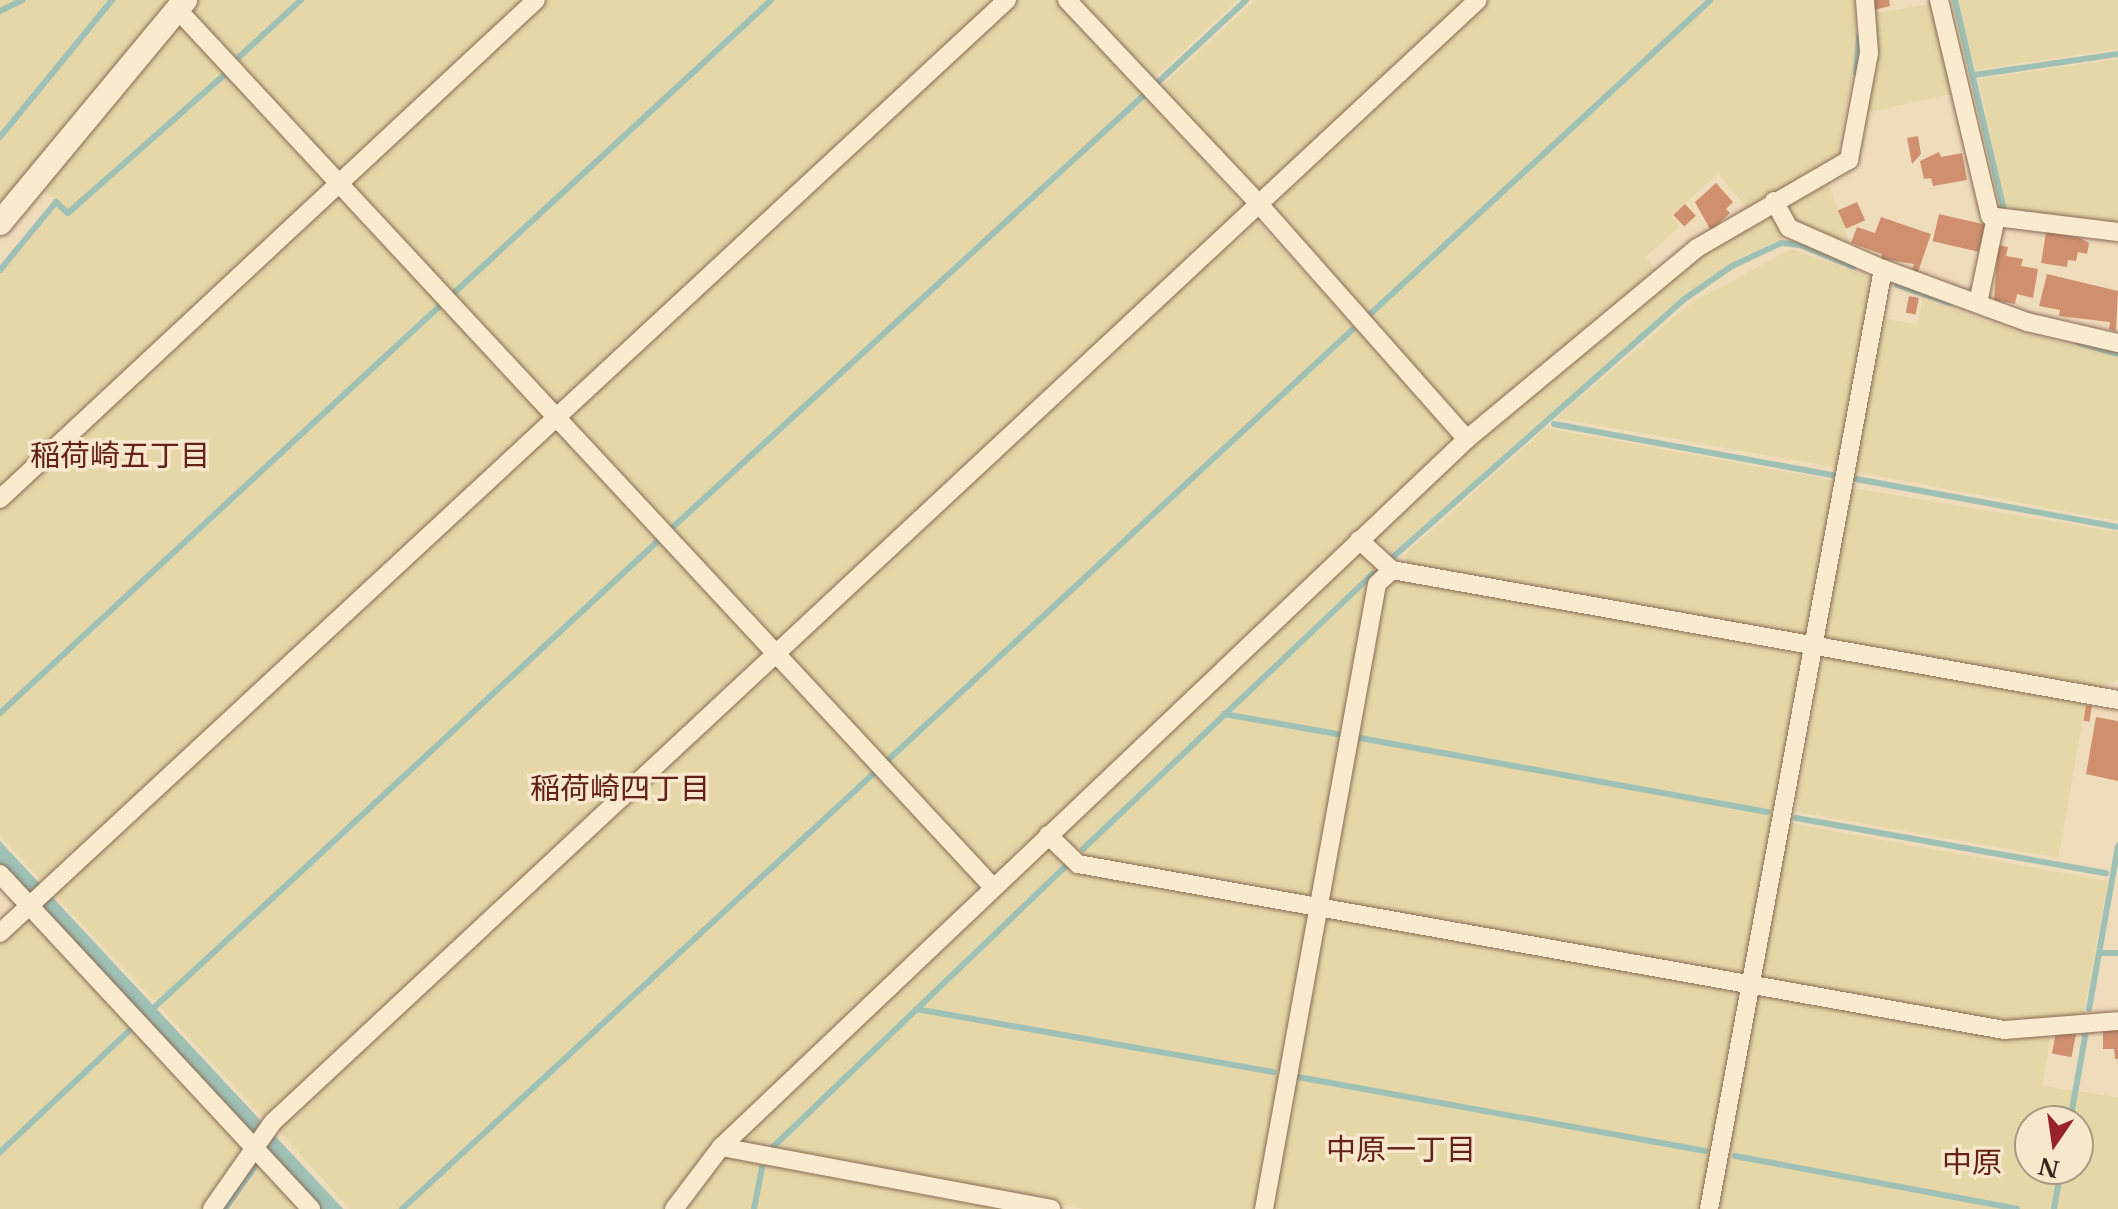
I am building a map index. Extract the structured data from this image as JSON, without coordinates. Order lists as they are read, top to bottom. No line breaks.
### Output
{"districts":["稲荷崎五丁目","稲荷崎四丁目","中原一丁目","中原"],"north":"bottom"}
